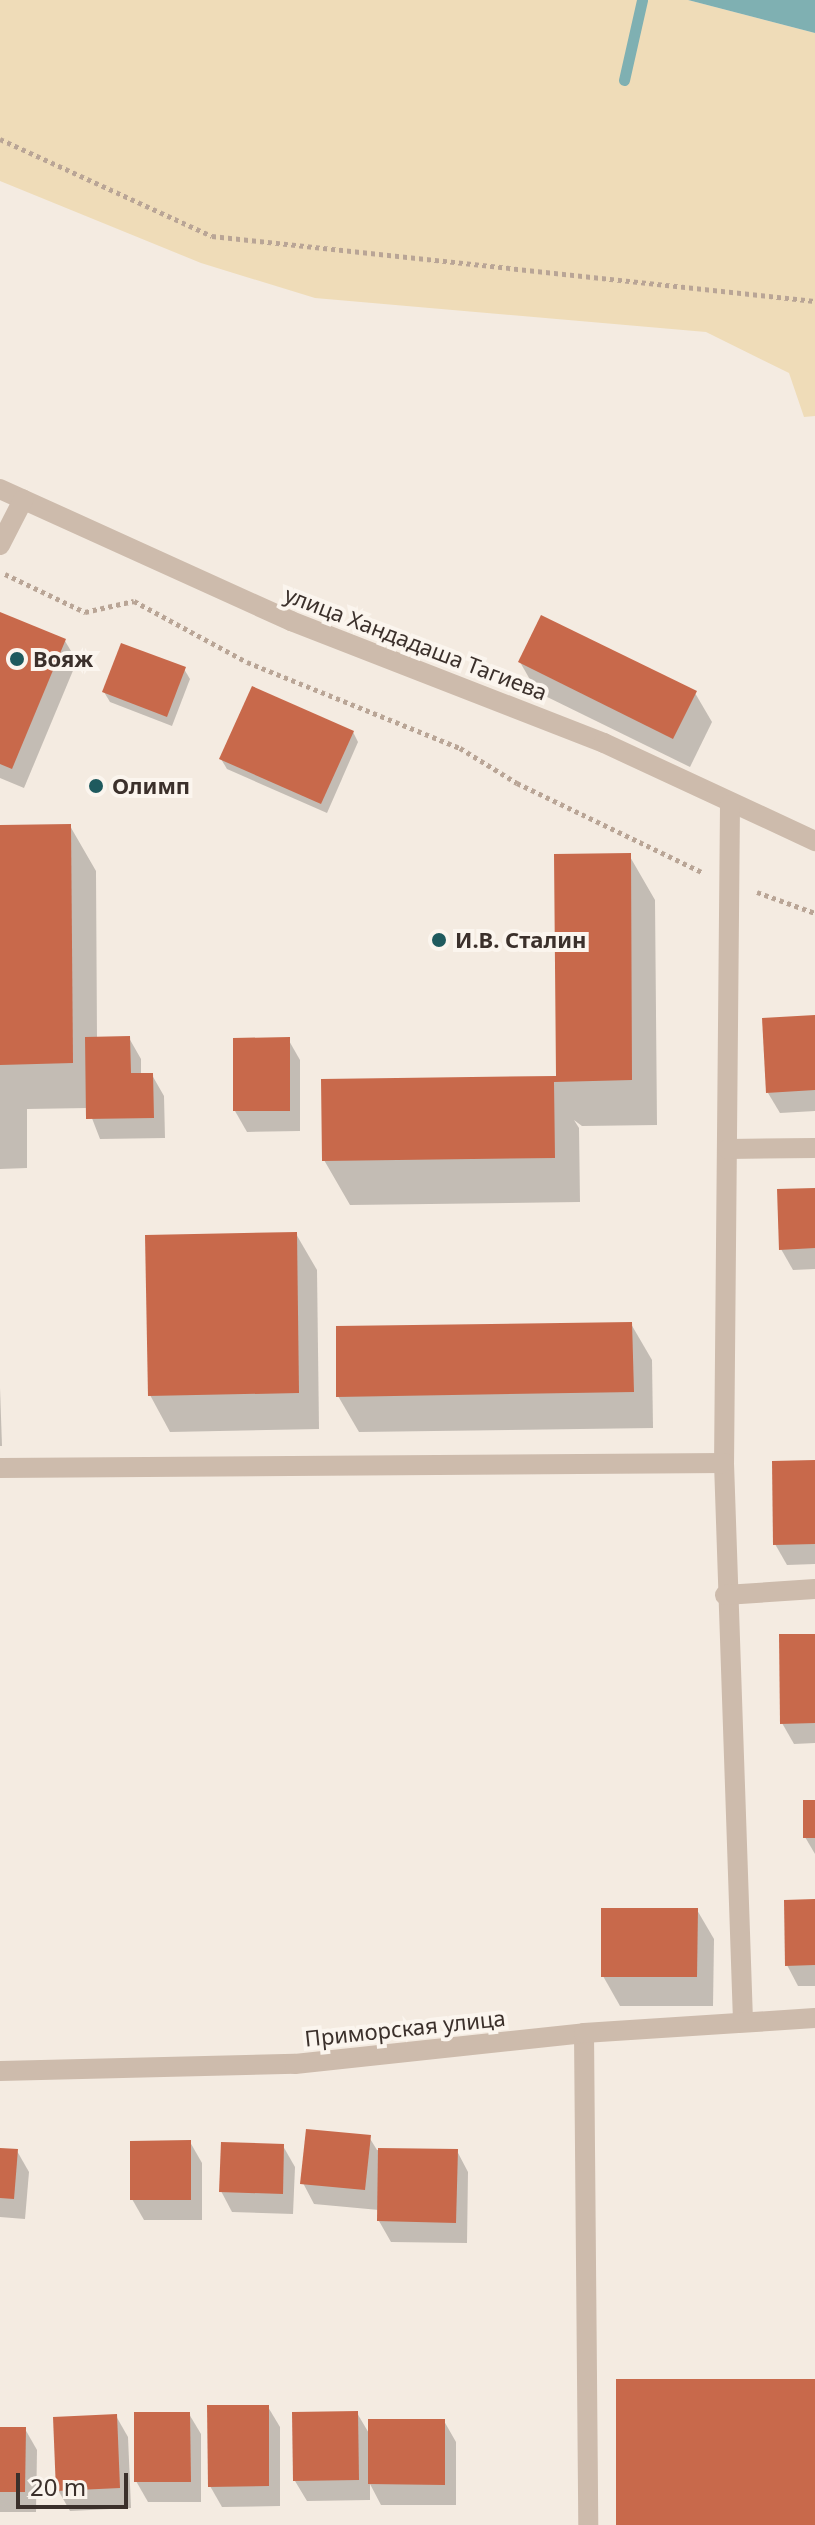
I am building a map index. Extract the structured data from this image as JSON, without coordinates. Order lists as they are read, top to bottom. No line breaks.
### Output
{"streets":{"street":["улица Хандадаша Тагиева","Приморская улица"]},"places":["Вояж","Олимп","И.В. Сталин"],"scale_bar":"20 m"}
